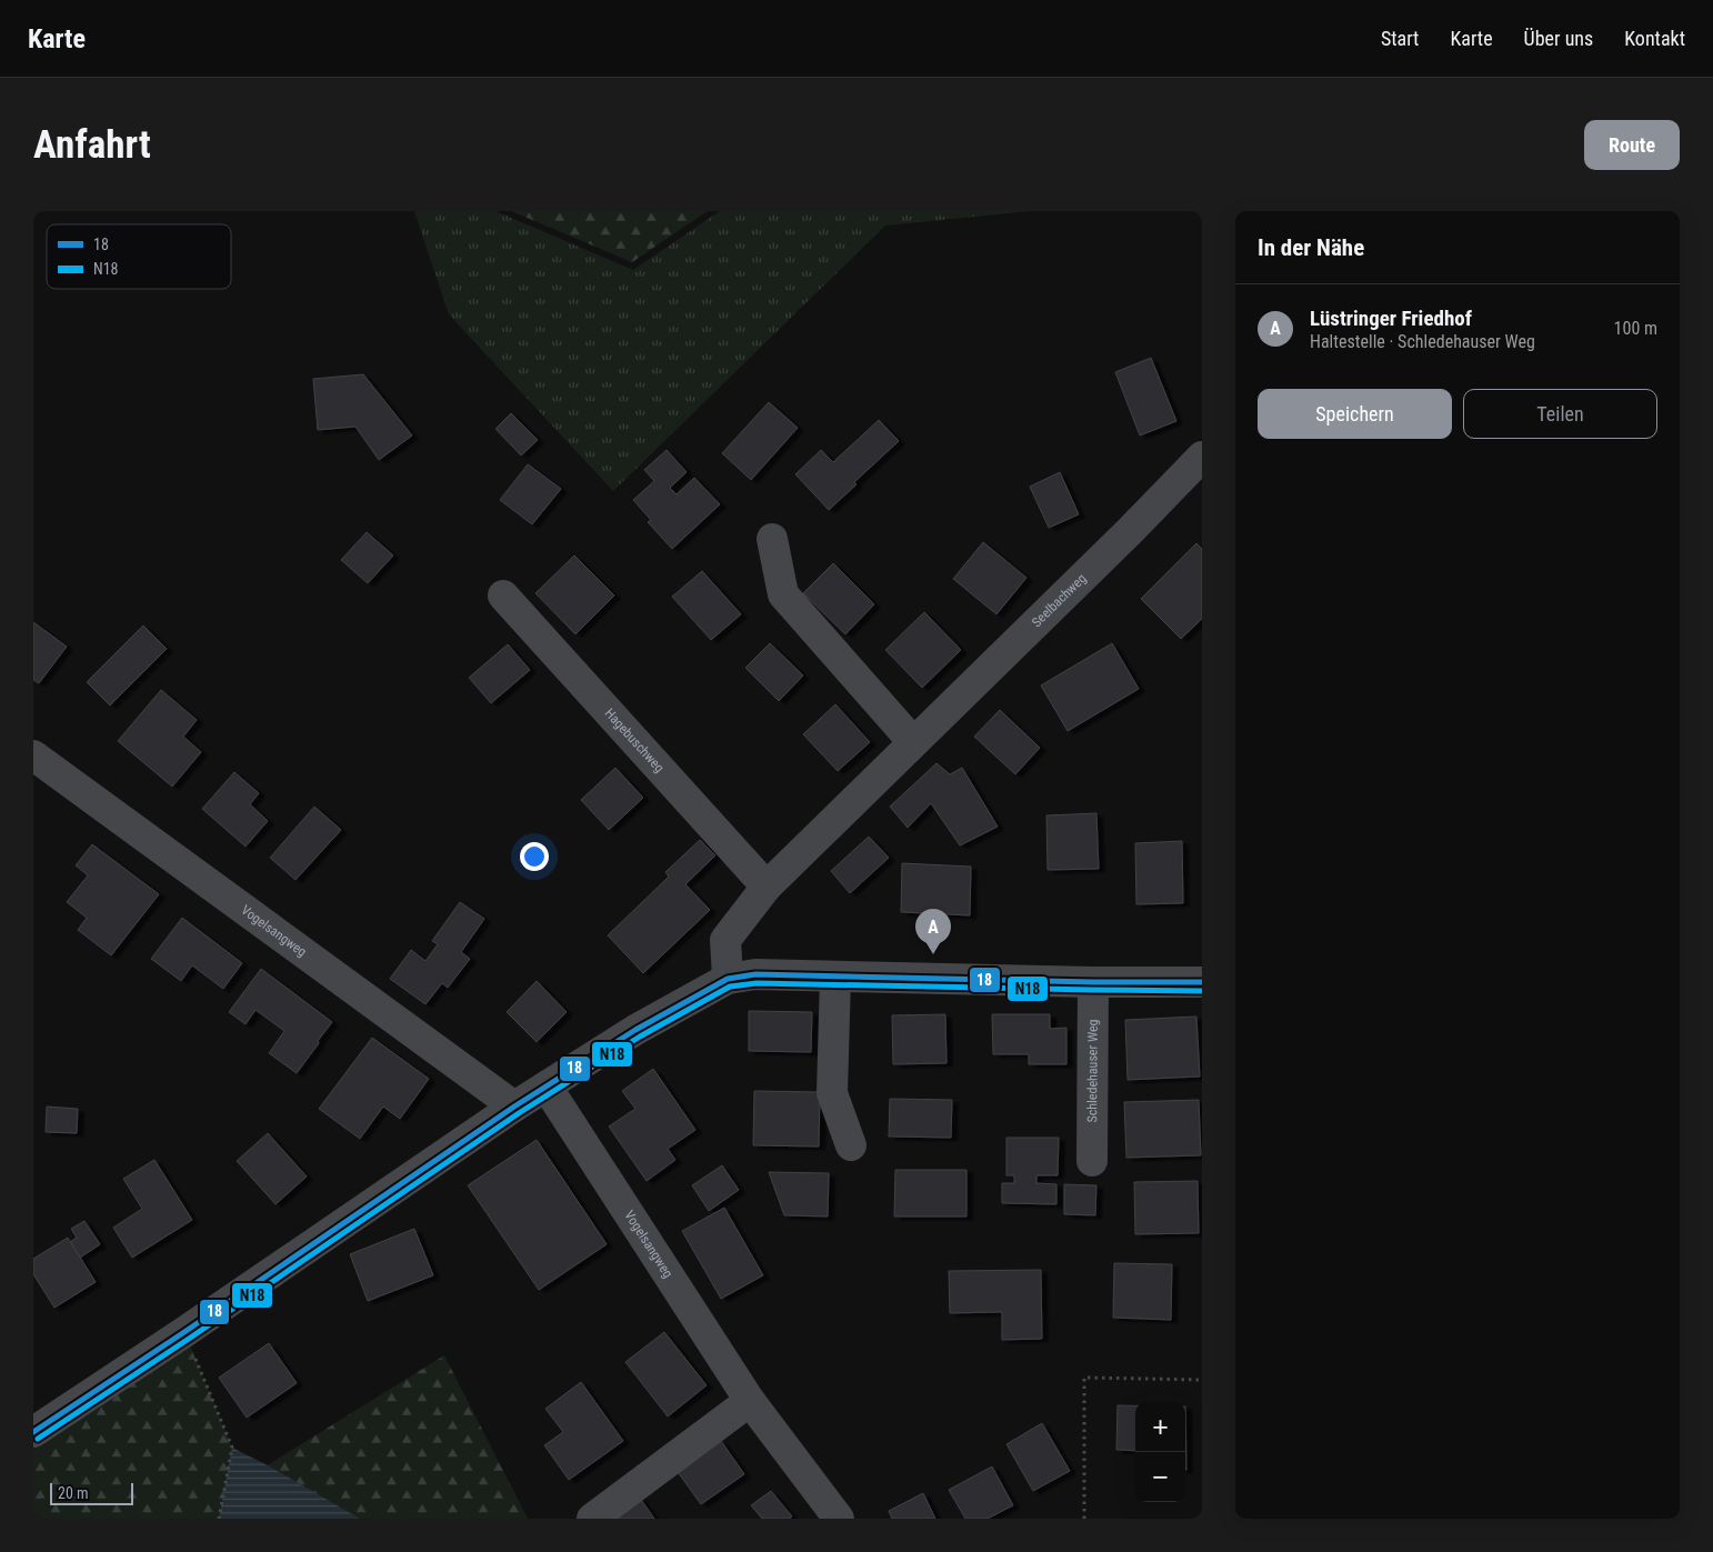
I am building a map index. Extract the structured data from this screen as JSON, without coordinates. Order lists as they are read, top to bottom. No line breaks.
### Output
{"streets":{"street":["Seelbachweg","Hagebuschweg","Vogelsangweg","Schledehauser Weg"]},"crossings":[["Seelbachweg","Hagebuschweg"]],"lines":["transit line 18","transit line N18"],"legend":["18","N18"],"scale_bar":"20 m","page":{"header":"Karte","nav":["Start","Karte","Über uns","Kontakt"],"buttons":["Route",["Speichern","Teilen"]],"title":"Anfahrt","heading":"In der Nähe","list":[{"mark":"A","name":"Lüstringer Friedhof","note":"Haltestelle · Schledehauser Weg","value":"100 m"}],"pins":"A","map_buttons":["+","−"],"scale":"20 m"}}
